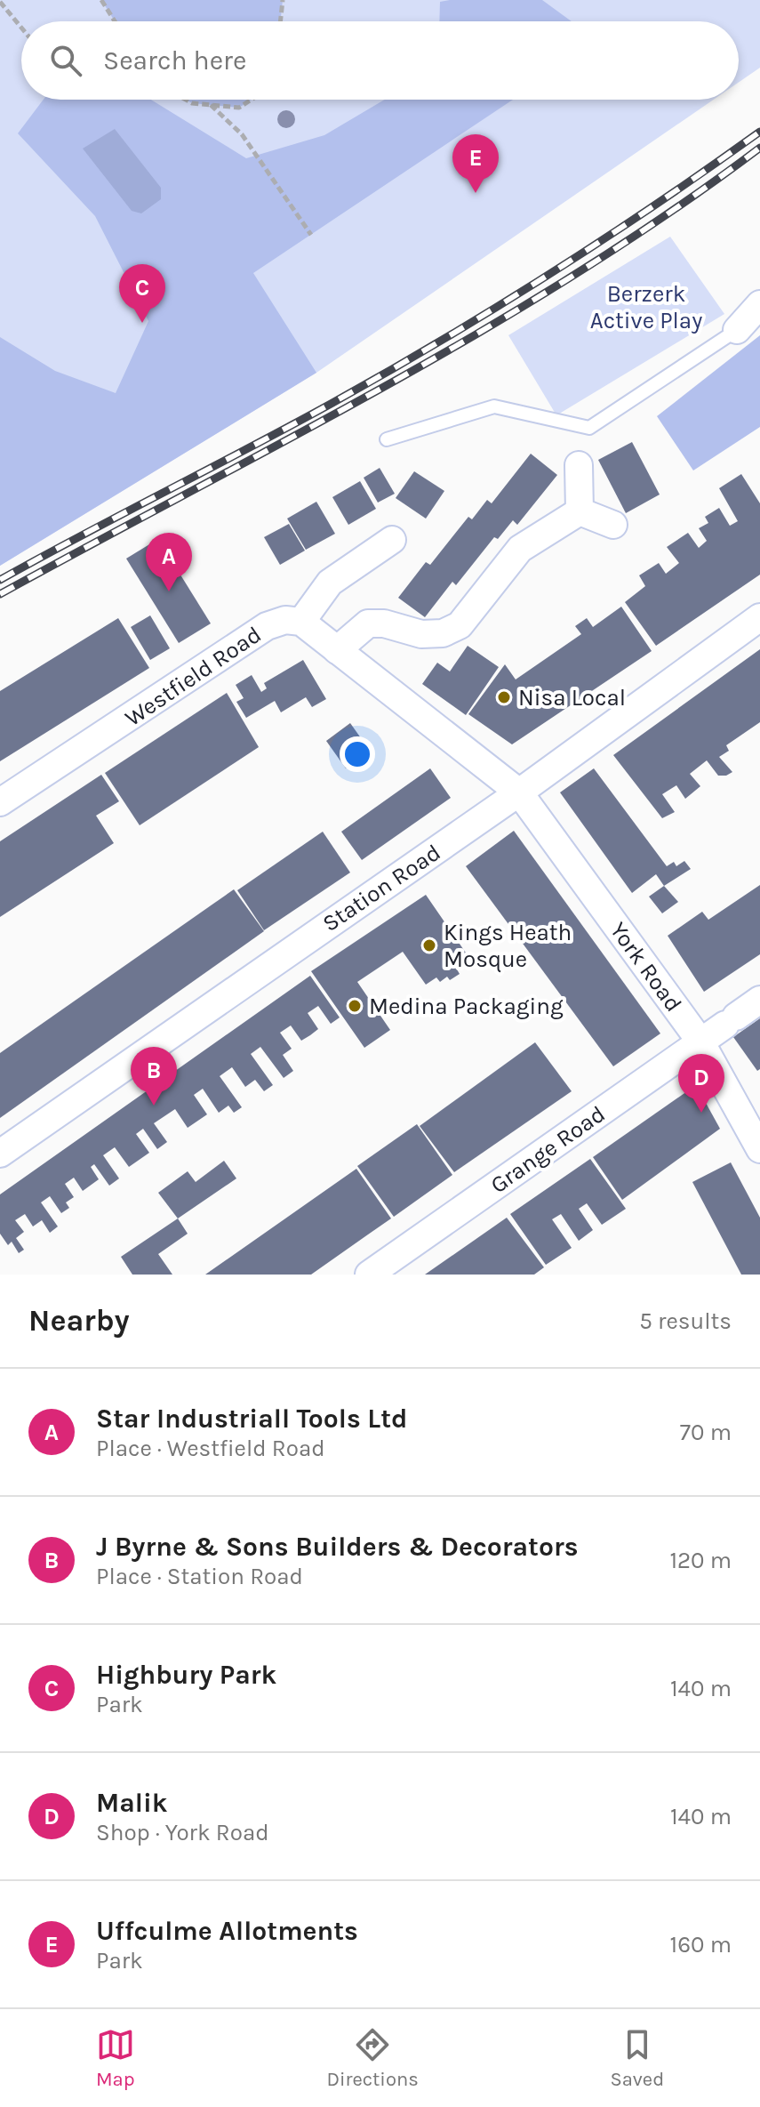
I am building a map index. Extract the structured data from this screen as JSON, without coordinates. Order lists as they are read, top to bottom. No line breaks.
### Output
{"streets":{"street":["Westfield Road","Station Road","York Road","Grange Road"]},"crossings":[["Station Road","York Road"],["York Road","Grange Road"]],"parks":["Berzerk Active Play"],"places":["Nisa Local","Kings Heath Mosque","Medina Packaging"],"page":{"search":"Search here","pins":["E","C","A","B","D"],"heading":["Nearby","5 results"],"list":[{"mark":"A","name":"Star Industriall Tools Ltd","note":"Place · Westfield Road","value":"70 m"},{"mark":"B","name":"J Byrne & Sons Builders & Decorators","note":"Place · Station Road","value":"120 m"},{"mark":"C","name":"Highbury Park","note":"Park","value":"140 m"},{"mark":"D","name":"Malik","note":"Shop · York Road","value":"140 m"},{"mark":"E","name":"Uffculme Allotments","note":"Park","value":"160 m"}],"nav":["Map","Directions","Saved"]}}
